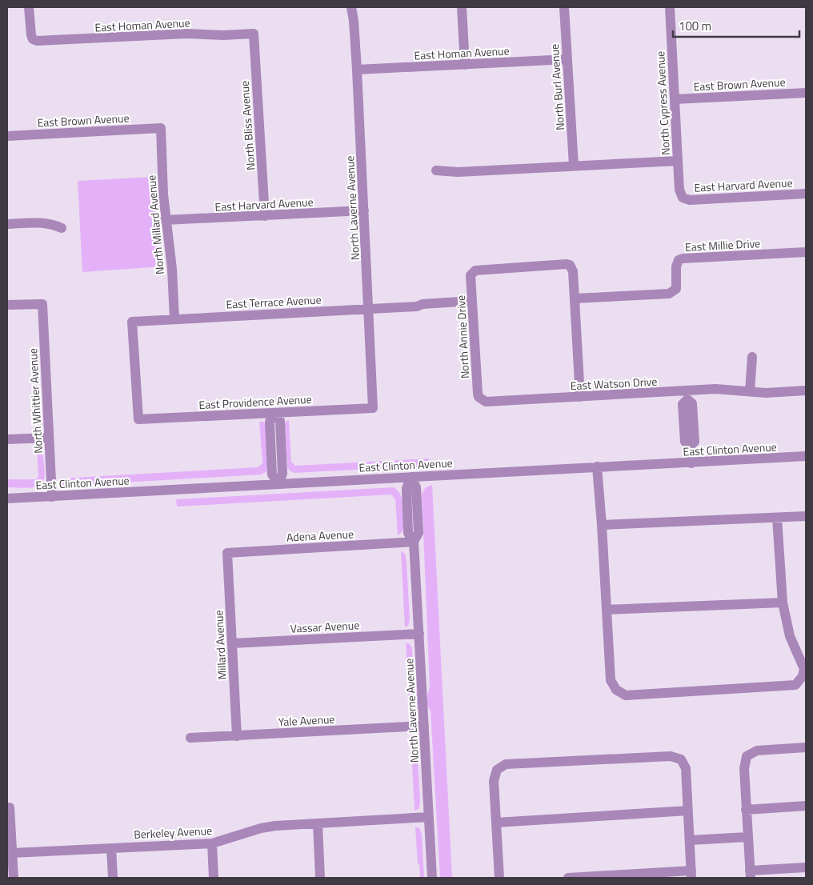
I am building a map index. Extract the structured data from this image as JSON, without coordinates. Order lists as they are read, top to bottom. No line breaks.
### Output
{"streets":{"street":["East Homan Avenue","East Brown Avenue","North Burl Avenue","North Cypress Avenue","North Bliss Avenue","East Harvard Avenue","North Laverne Avenue","North Millard Avenue","East Millie Drive","East Terrace Avenue","North Annie Drive","East Watson Drive","North Whittier Avenue","East Providence Avenue","East Clinton Avenue","Adena Avenue","Vassar Avenue","Millard Avenue","Yale Avenue","Berkeley Avenue"]},"crossings":[["East Homan Avenue","North Burl Avenue"],["East Homan Avenue","North Bliss Avenue"],["East Homan Avenue","North Laverne Avenue"],["East Brown Avenue","North Cypress Avenue"],["East Brown Avenue","North Millard Avenue"],["North Cypress Avenue","East Harvard Avenue"],["North Bliss Avenue","East Harvard Avenue"],["East Harvard Avenue","North Laverne Avenue"],["East Harvard Avenue","North Millard Avenue"],["North Laverne Avenue","East Terrace Avenue"],["North Laverne Avenue","East Providence Avenue"],["North Laverne Avenue","East Clinton Avenue"],["North Laverne Avenue","Adena Avenue"],["North Laverne Avenue","Vassar Avenue"],["North Laverne Avenue","Yale Avenue"],["North Laverne Avenue","Berkeley Avenue"],["North Millard Avenue","East Terrace Avenue"],["East Millie Drive","North Annie Drive"],["East Terrace Avenue","North Annie Drive"],["East Terrace Avenue","East Providence Avenue"],["North Annie Drive","East Watson Drive"],["North Whittier Avenue","East Clinton Avenue"],["Adena Avenue","Millard Avenue"],["Vassar Avenue","Millard Avenue"],["Millard Avenue","Yale Avenue"]],"scale_bar":"100 m"}
